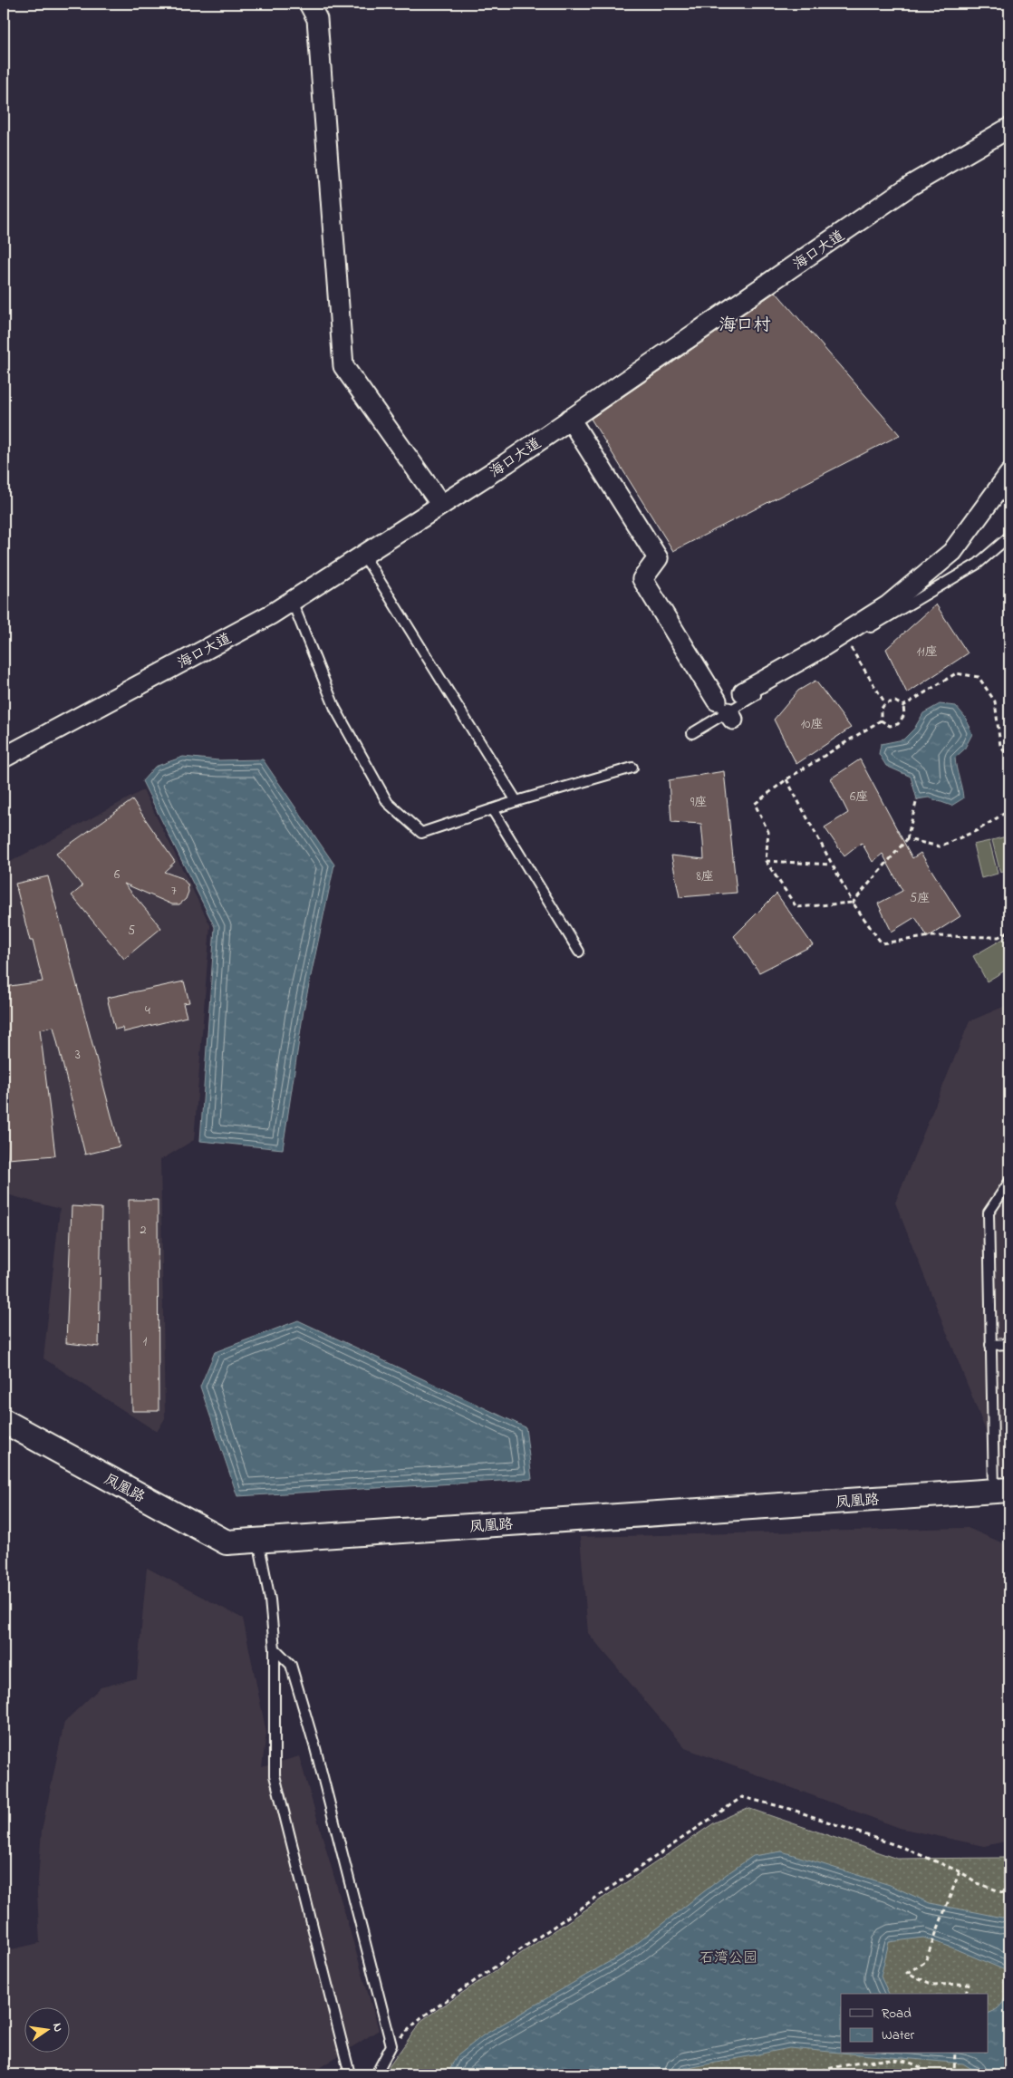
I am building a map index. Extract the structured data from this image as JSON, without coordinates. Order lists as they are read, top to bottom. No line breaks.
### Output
{"streets":{"street":["海口大道","凤凰路"]},"districts":["海口村"],"parks":["石湾公园"],"house_numbers":["11座","10座","6座","9座","6","8座","7","5座","5","4","3","2","1"],"legend":["Road","Water"],"north":"right"}
